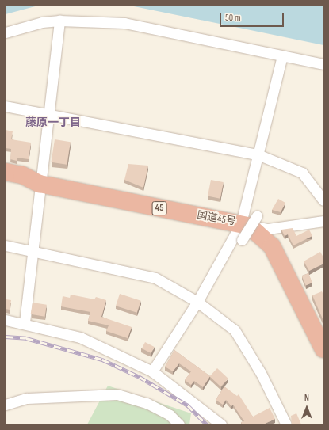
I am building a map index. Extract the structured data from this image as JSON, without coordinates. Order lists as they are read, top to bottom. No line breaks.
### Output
{"streets":{"highway":["45","国道45号"]},"districts":["藤原一丁目"],"scale_bar":"50 m","north":"top"}
